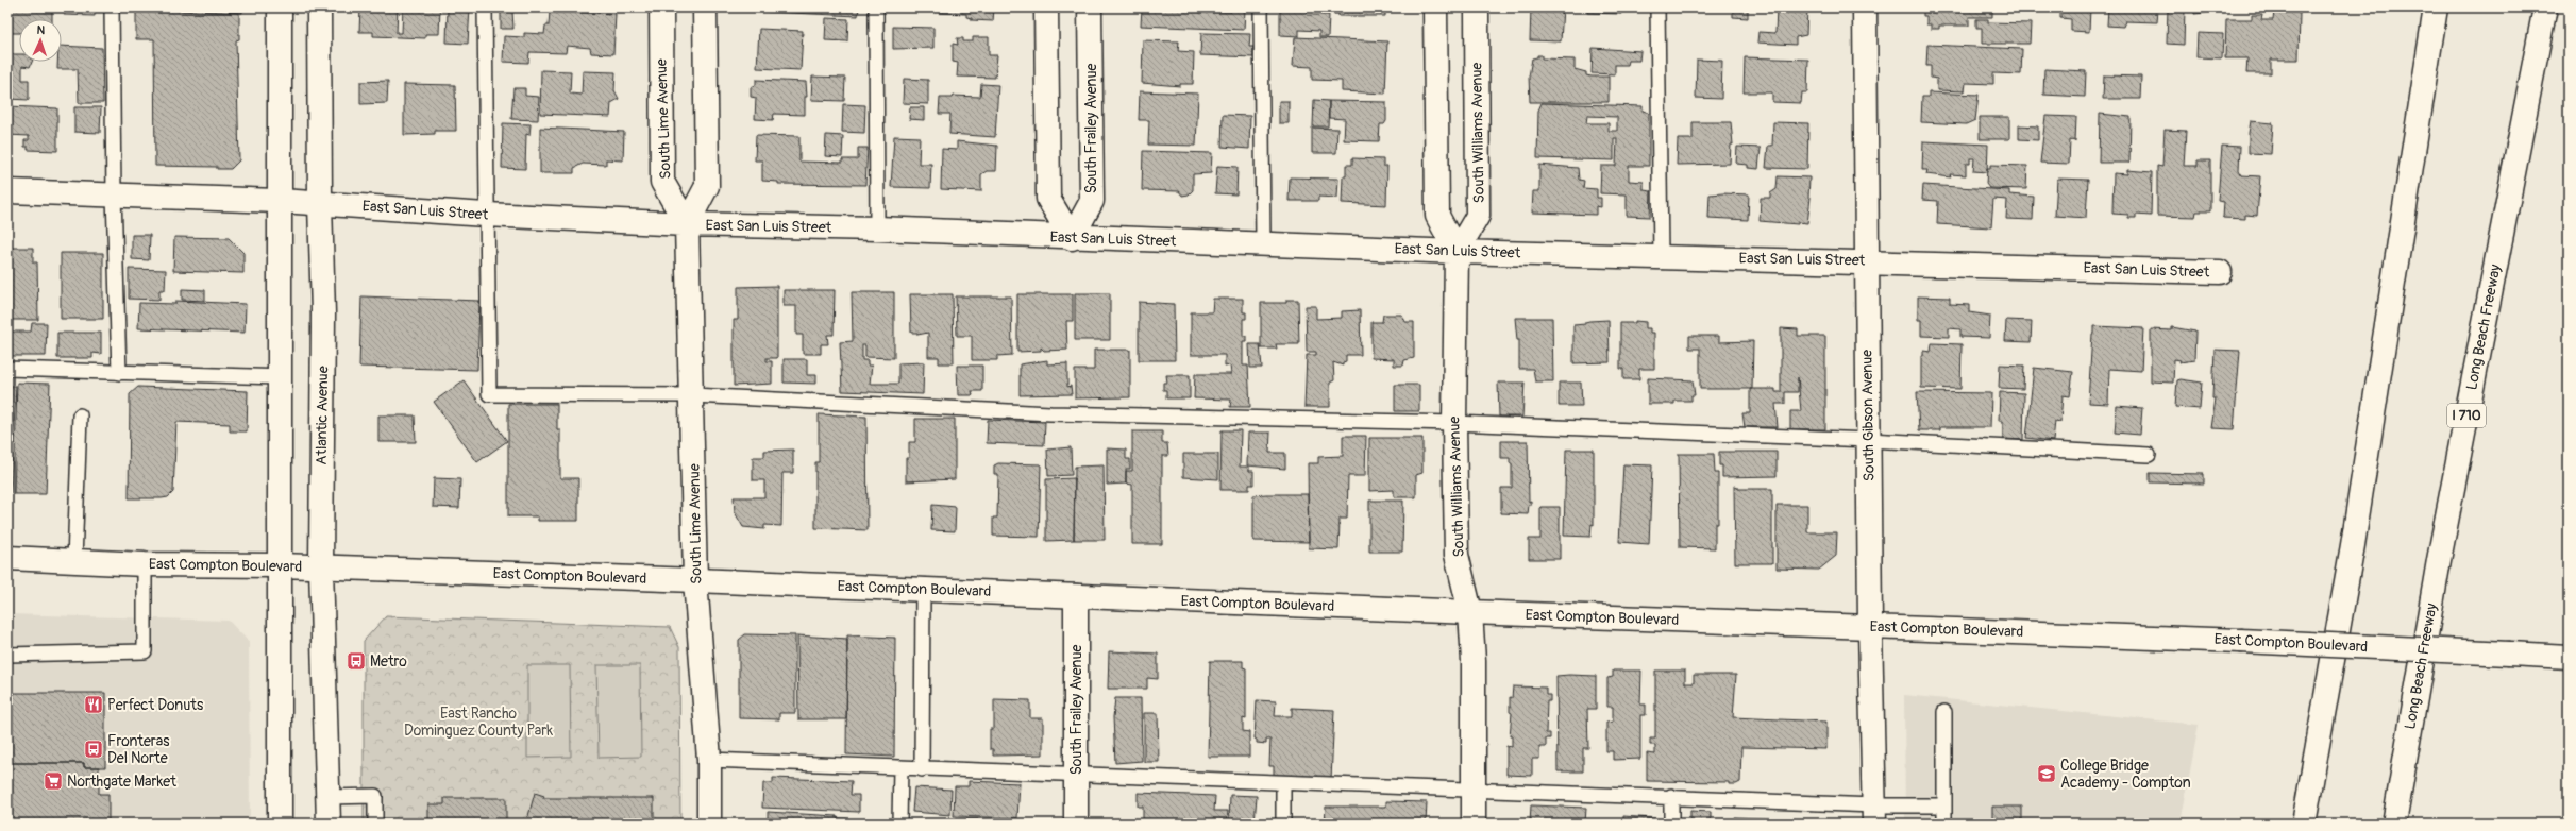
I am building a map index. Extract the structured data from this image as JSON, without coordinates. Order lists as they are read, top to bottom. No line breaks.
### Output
{"streets":{"main road":["South Lime Avenue","South Frailey Avenue","South Williams Avenue","East San Luis Street","Long Beach Freeway","Atlantic Avenue","South Gibson Avenue","I 710","East Compton Boulevard"]},"crossings":[["South Lime Avenue","East San Luis Street"],["South Lime Avenue","East Compton Boulevard"],["South Frailey Avenue","East San Luis Street"],["South Frailey Avenue","East Compton Boulevard"],["South Williams Avenue","East San Luis Street"],["South Williams Avenue","East Compton Boulevard"],["East San Luis Street","Atlantic Avenue"],["East San Luis Street","South Gibson Avenue"],["Atlantic Avenue","East Compton Boulevard"],["South Gibson Avenue","East Compton Boulevard"]],"parks":["East Rancho Dominguez County Park"],"places":{"bus stop":["Metro","Fronteras Del Norte"],"restaurant":["Perfect Donuts"],"school or university":["College Bridge Academy - Compton"],"supermarket":["Northgate Market"]},"north":"top"}
